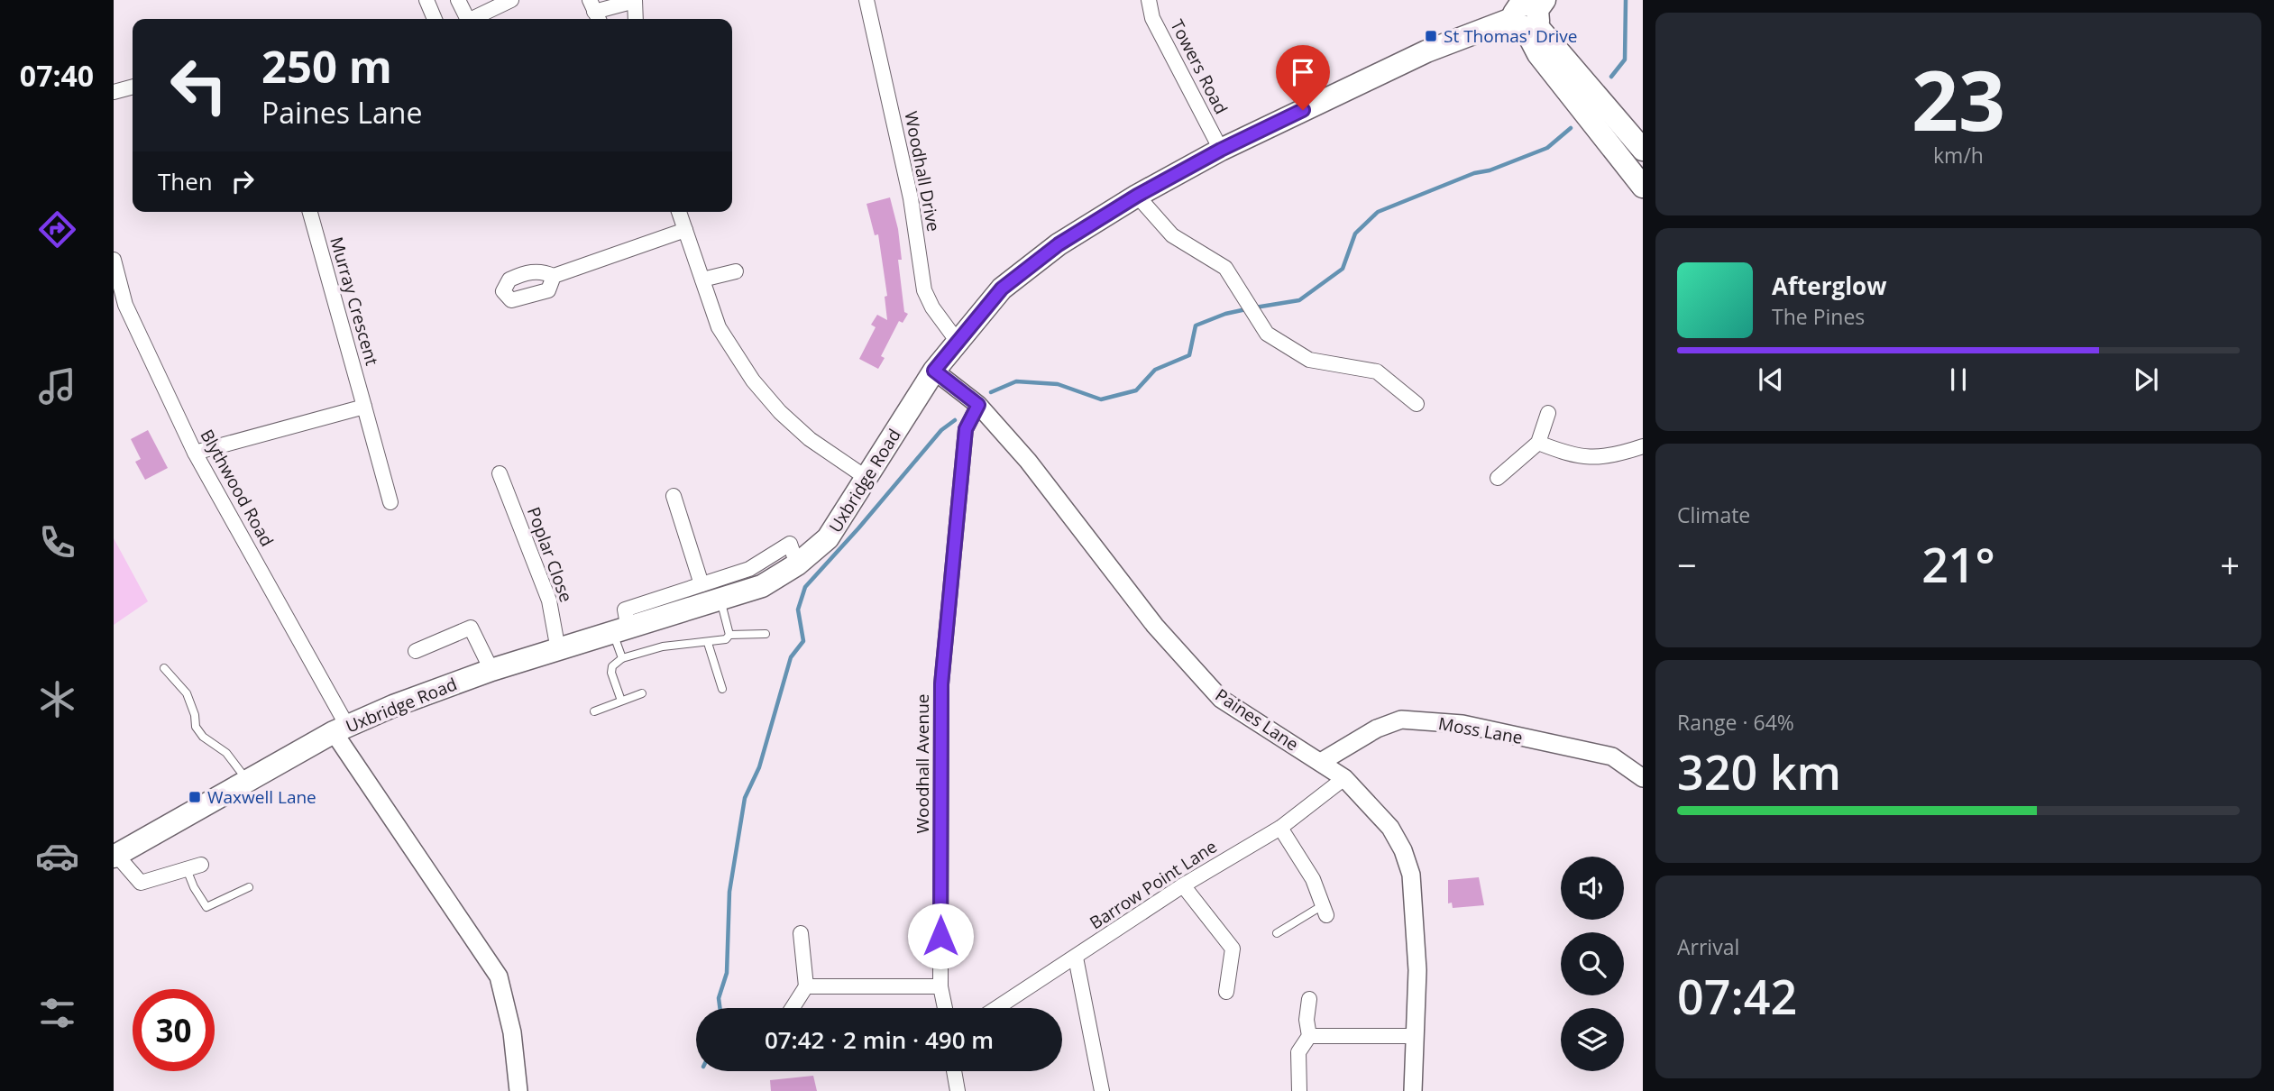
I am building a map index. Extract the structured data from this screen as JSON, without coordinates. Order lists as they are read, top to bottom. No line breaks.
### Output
{"streets":{"main road":["Uxbridge Road"],"street":["Towers Road","Woodhall Drive","Murray Crescent","Blythwood Road","Poplar Close","Paines Lane","Moss Lane","Woodhall Avenue","Barrow Point Lane"]},"crossings":[["Towers Road","Uxbridge Road"],["Woodhall Drive","Uxbridge Road"],["Uxbridge Road","Blythwood Road"],["Uxbridge Road","Poplar Close"],["Uxbridge Road","Paines Lane"],["Paines Lane","Moss Lane"],["Paines Lane","Woodhall Avenue"],["Paines Lane","Barrow Point Lane"]],"places":{"transit":["St Thomas' Drive","Waxwell Lane"]},"page":{"tabs":"07:40","tile":[["23","km/h"],"Climate",["Range · 64%","320 km"],["Arrival","07:42"]],"turn":["250 m","Paines Lane"],"then":"Then","song":["Afterglow","The Pines"],"heat":["−","21°","+"],"limit":"30","trip":"07:42 · 2 min · 490 m"}}
